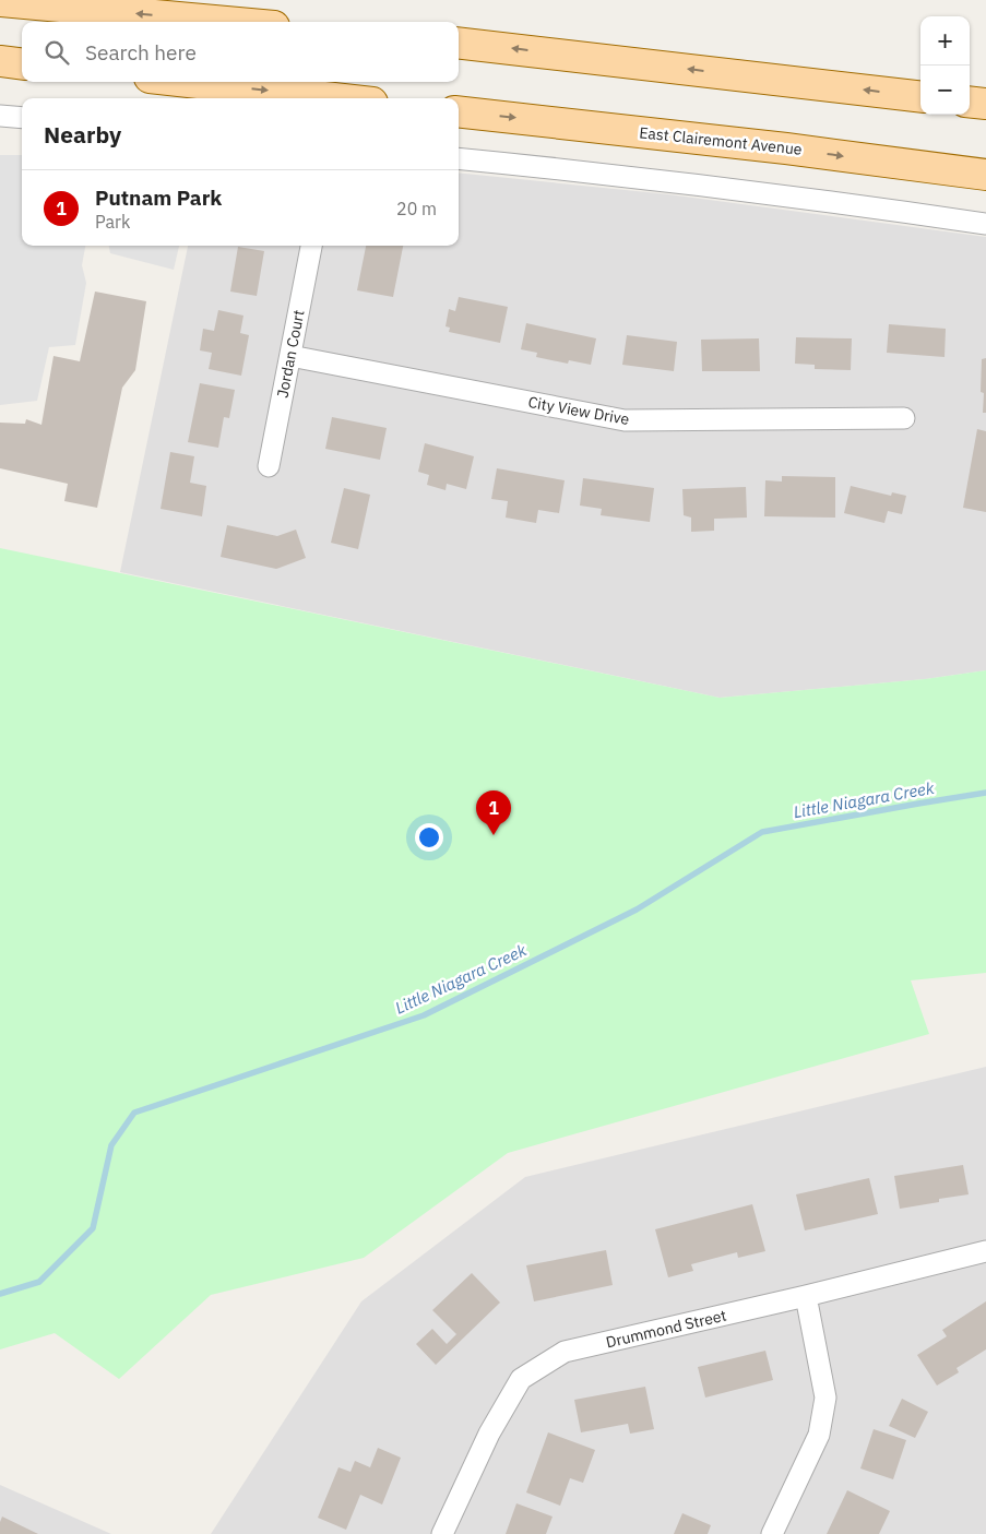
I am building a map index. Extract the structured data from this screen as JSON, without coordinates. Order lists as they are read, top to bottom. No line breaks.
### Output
{"streets":{"main road":["East Clairemont Avenue"],"street":["Jordan Court","City View Drive","Drummond Street"]},"crossings":[["Jordan Court","City View Drive"]],"water":["Little Niagara Creek"],"page":{"map_buttons":["+","−"],"search":"Search here","heading":"Nearby","list":[{"mark":"1","name":"Putnam Park","note":"Park","value":"20 m"}],"pins":"1"}}
